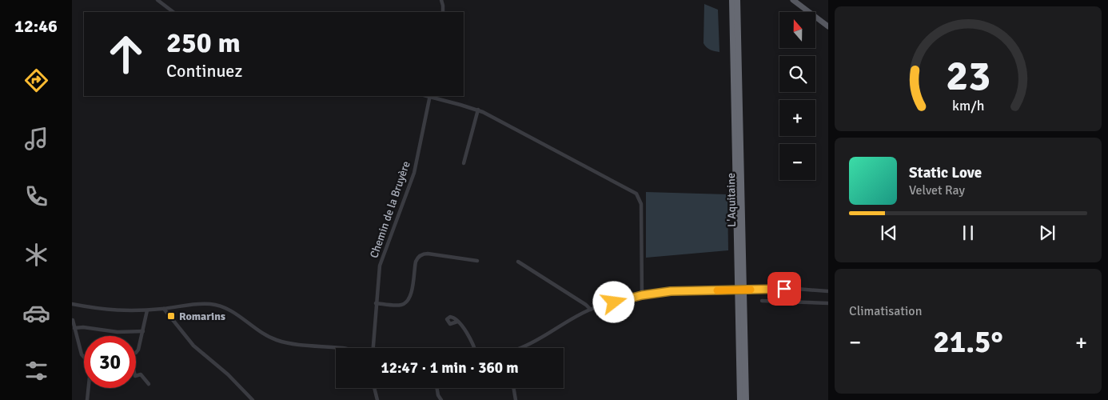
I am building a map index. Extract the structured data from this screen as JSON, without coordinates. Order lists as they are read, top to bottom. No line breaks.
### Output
{"streets":{"highway":["L'Aquitaine"],"street":["Chemin de la Bruyère"]},"places":{"transit":["Romarins"]},"north":"top","page":{"tabs":"12:46","map_buttons":["+","−"],"turn":["250 m","Continuez"],"song":["Static Love","Velvet Ray"],"tile":"Climatisation","heat":["−","21.5°","+"],"limit":"30","trip":"12:47 · 1 min · 360 m","gauge":["23","km/h"]}}
